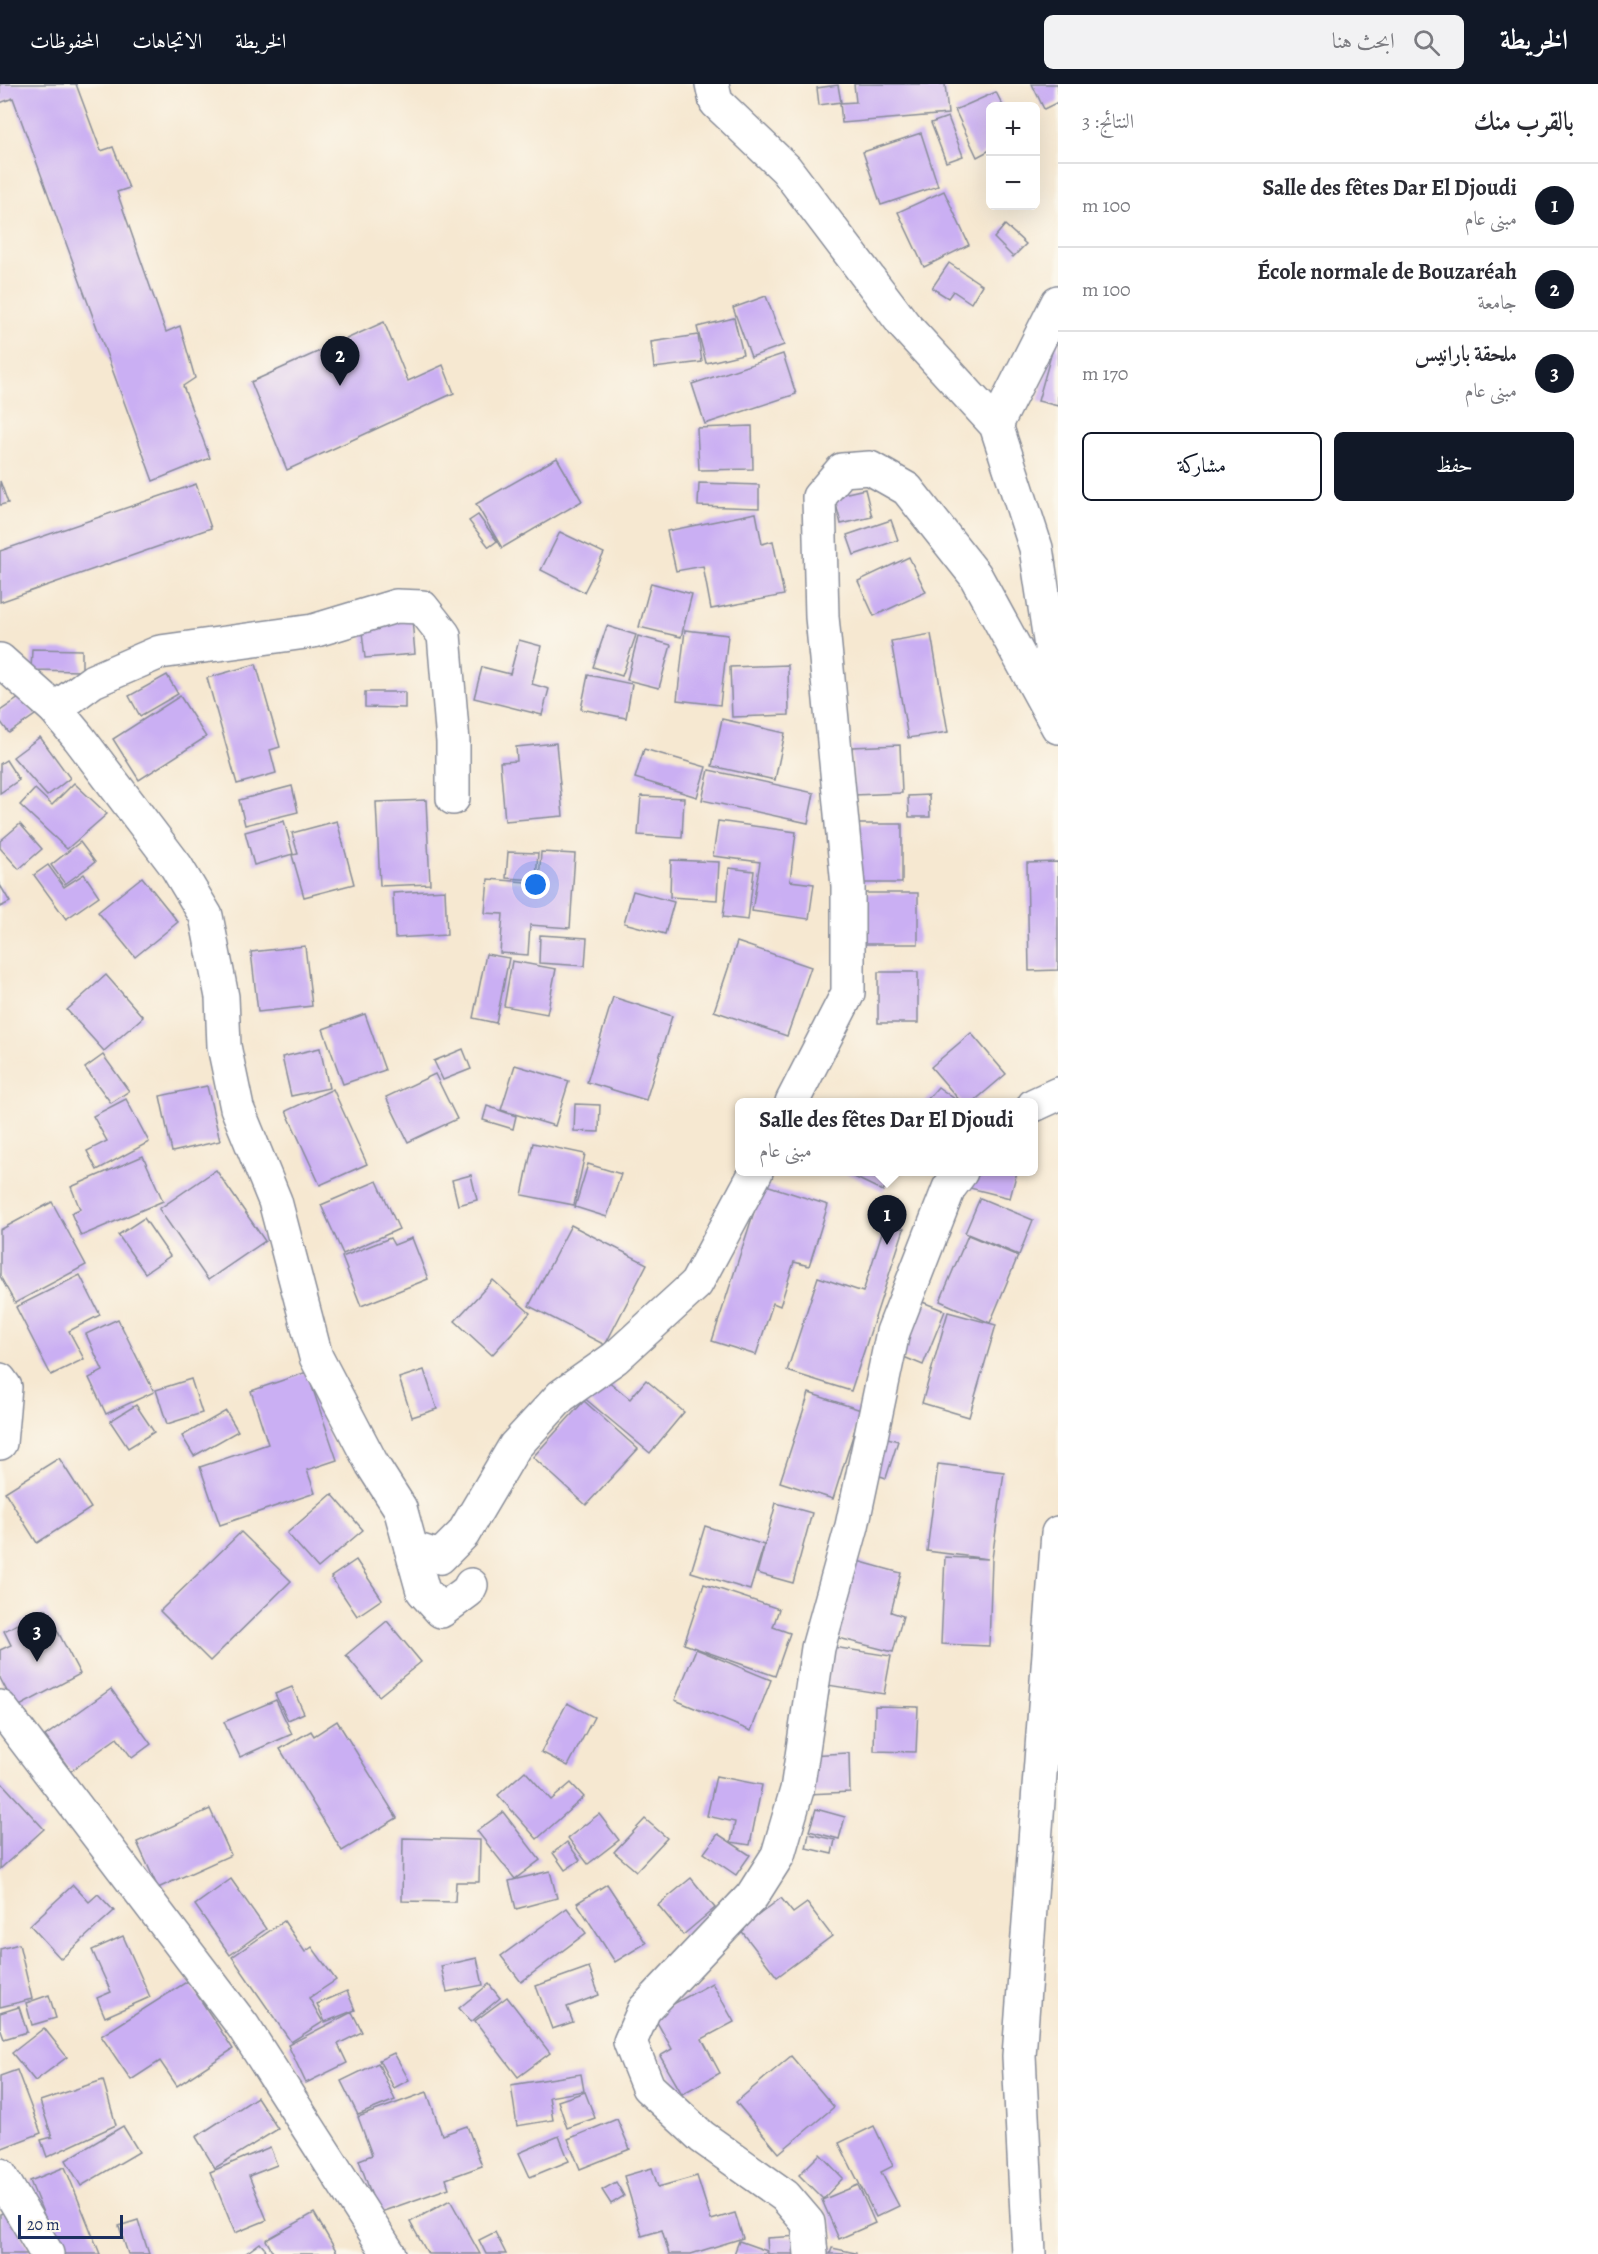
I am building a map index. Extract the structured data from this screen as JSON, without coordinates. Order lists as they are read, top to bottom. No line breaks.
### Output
{"scale_bar":"20 m","page":{"header":"الخريطة","search":"ابحث هنا","nav":["الخريطة","الاتجاهات","المحفوظات"],"heading":["بالقرب منك","النتائج: 3"],"map_buttons":["+","−"],"list":[{"mark":"1","name":"Salle des fêtes Dar El Djoudi","note":"مبنى عام","value":"100 m"},{"mark":"2","name":"École normale de Bouzaréah","note":"جامعة","value":"100 m"},{"mark":"3","name":"ملحقة بارانيس","note":"مبنى عام","value":"170 m"}],"pins":["2","1","3"],"buttons":["حفظ","مشاركة"],"popup":["Salle des fêtes Dar El Djoudi","مبنى عام"],"scale":"20 m"}}
